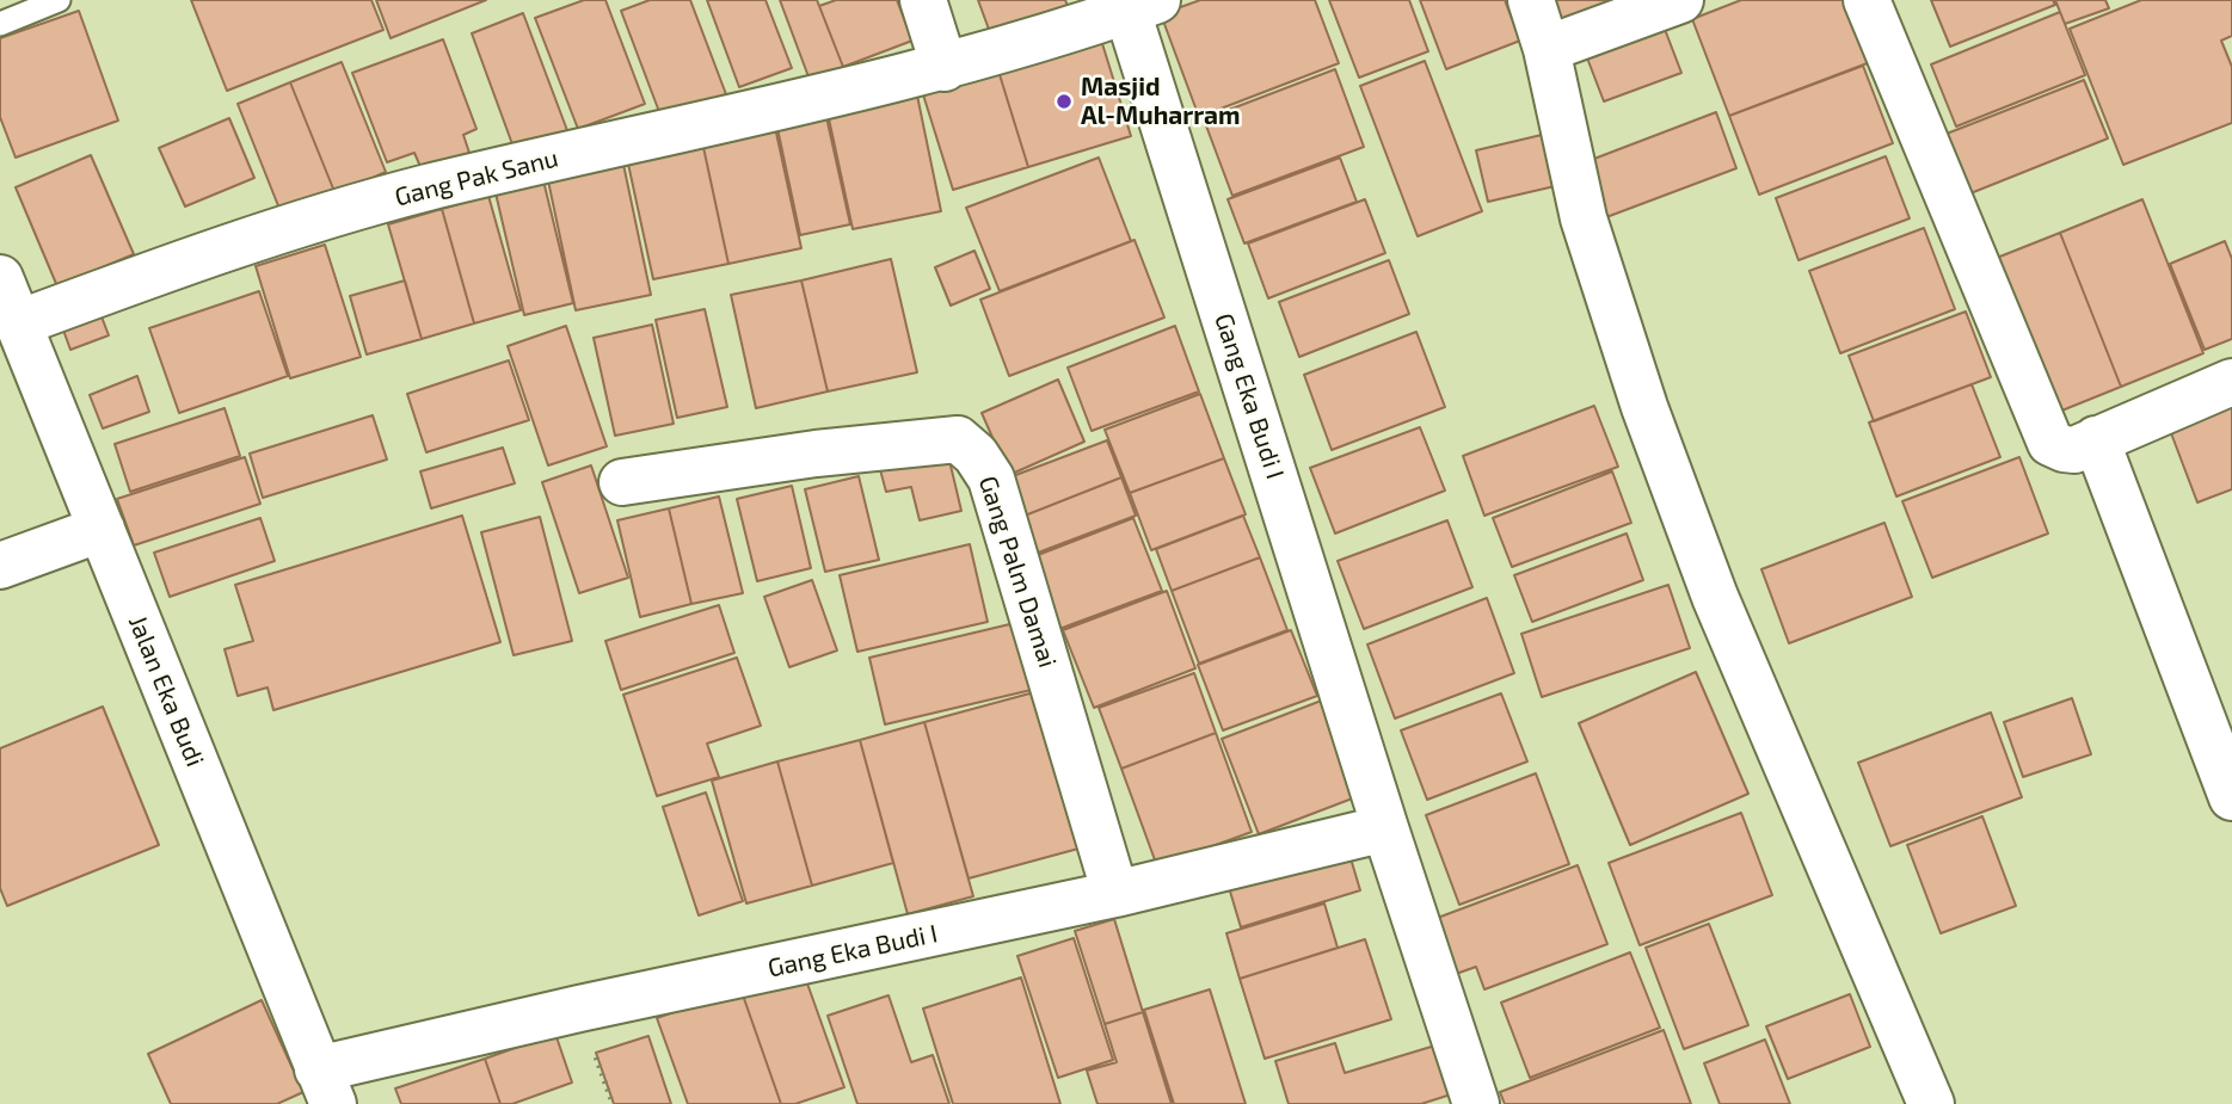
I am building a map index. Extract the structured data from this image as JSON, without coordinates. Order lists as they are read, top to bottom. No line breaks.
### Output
{"streets":{"street":["Gang Pak Sanu","Gang Eka Budi I","Gang Palm Damai","Jalan Eka Budi"]},"crossings":[["Gang Pak Sanu","Gang Eka Budi I"],["Gang Pak Sanu","Jalan Eka Budi"],["Gang Eka Budi I","Gang Palm Damai"],["Gang Eka Budi I","Jalan Eka Budi"]],"places":["Masjid Al-Muharram"]}
